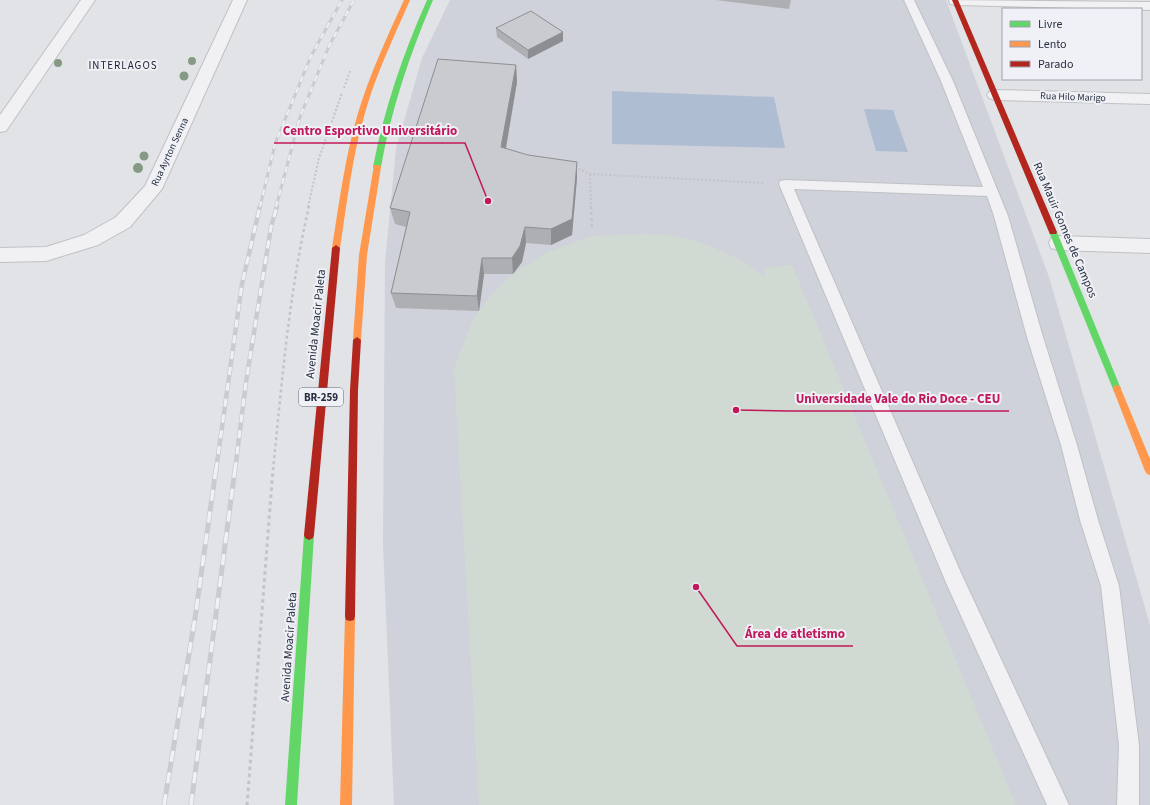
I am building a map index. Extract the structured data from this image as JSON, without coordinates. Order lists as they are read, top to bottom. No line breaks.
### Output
{"streets":{"main road":["Rua Mauir Gomes de Campos","Avenida Moacir Paleta","BR-259"],"street":["Rua Hilo Marigo","Rua Ayrton Senna"]},"crossings":[["Rua Hilo Marigo","Rua Mauir Gomes de Campos"]],"districts":["INTERLAGOS"],"places":["Centro Esportivo Universitário","Universidade Vale do Rio Doce - CEU","Área de atletismo"],"legend":["Livre","Lento","Parado"]}
